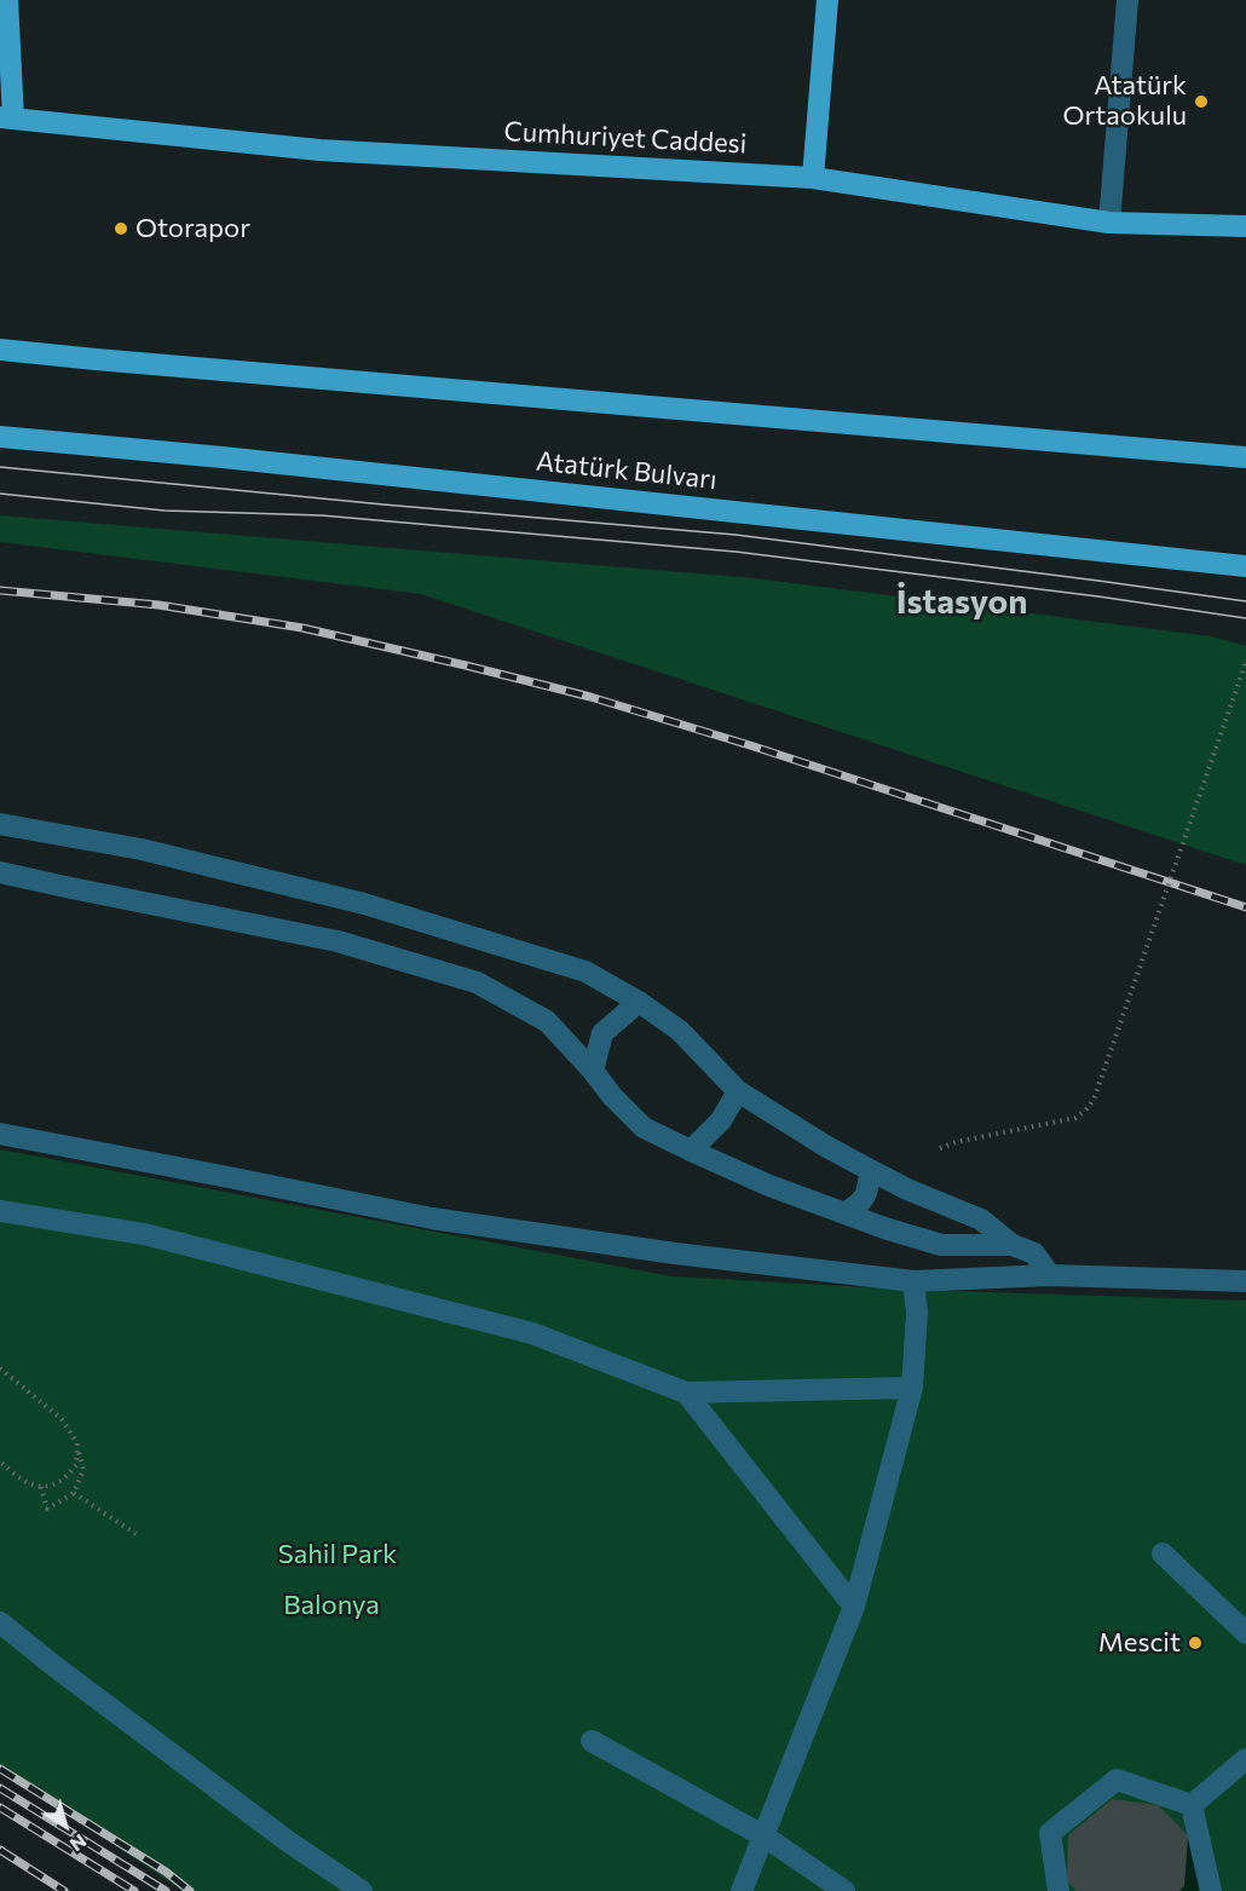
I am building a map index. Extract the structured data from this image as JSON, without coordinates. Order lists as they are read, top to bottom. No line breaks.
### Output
{"streets":{"main road":["Cumhuriyet Caddesi","Atatürk Bulvarı"]},"districts":["İstasyon"],"parks":["Sahil Park","Balonya"],"places":["Atatürk Ortaokulu","Otorapor","Mescit"],"north":"bottom right"}
